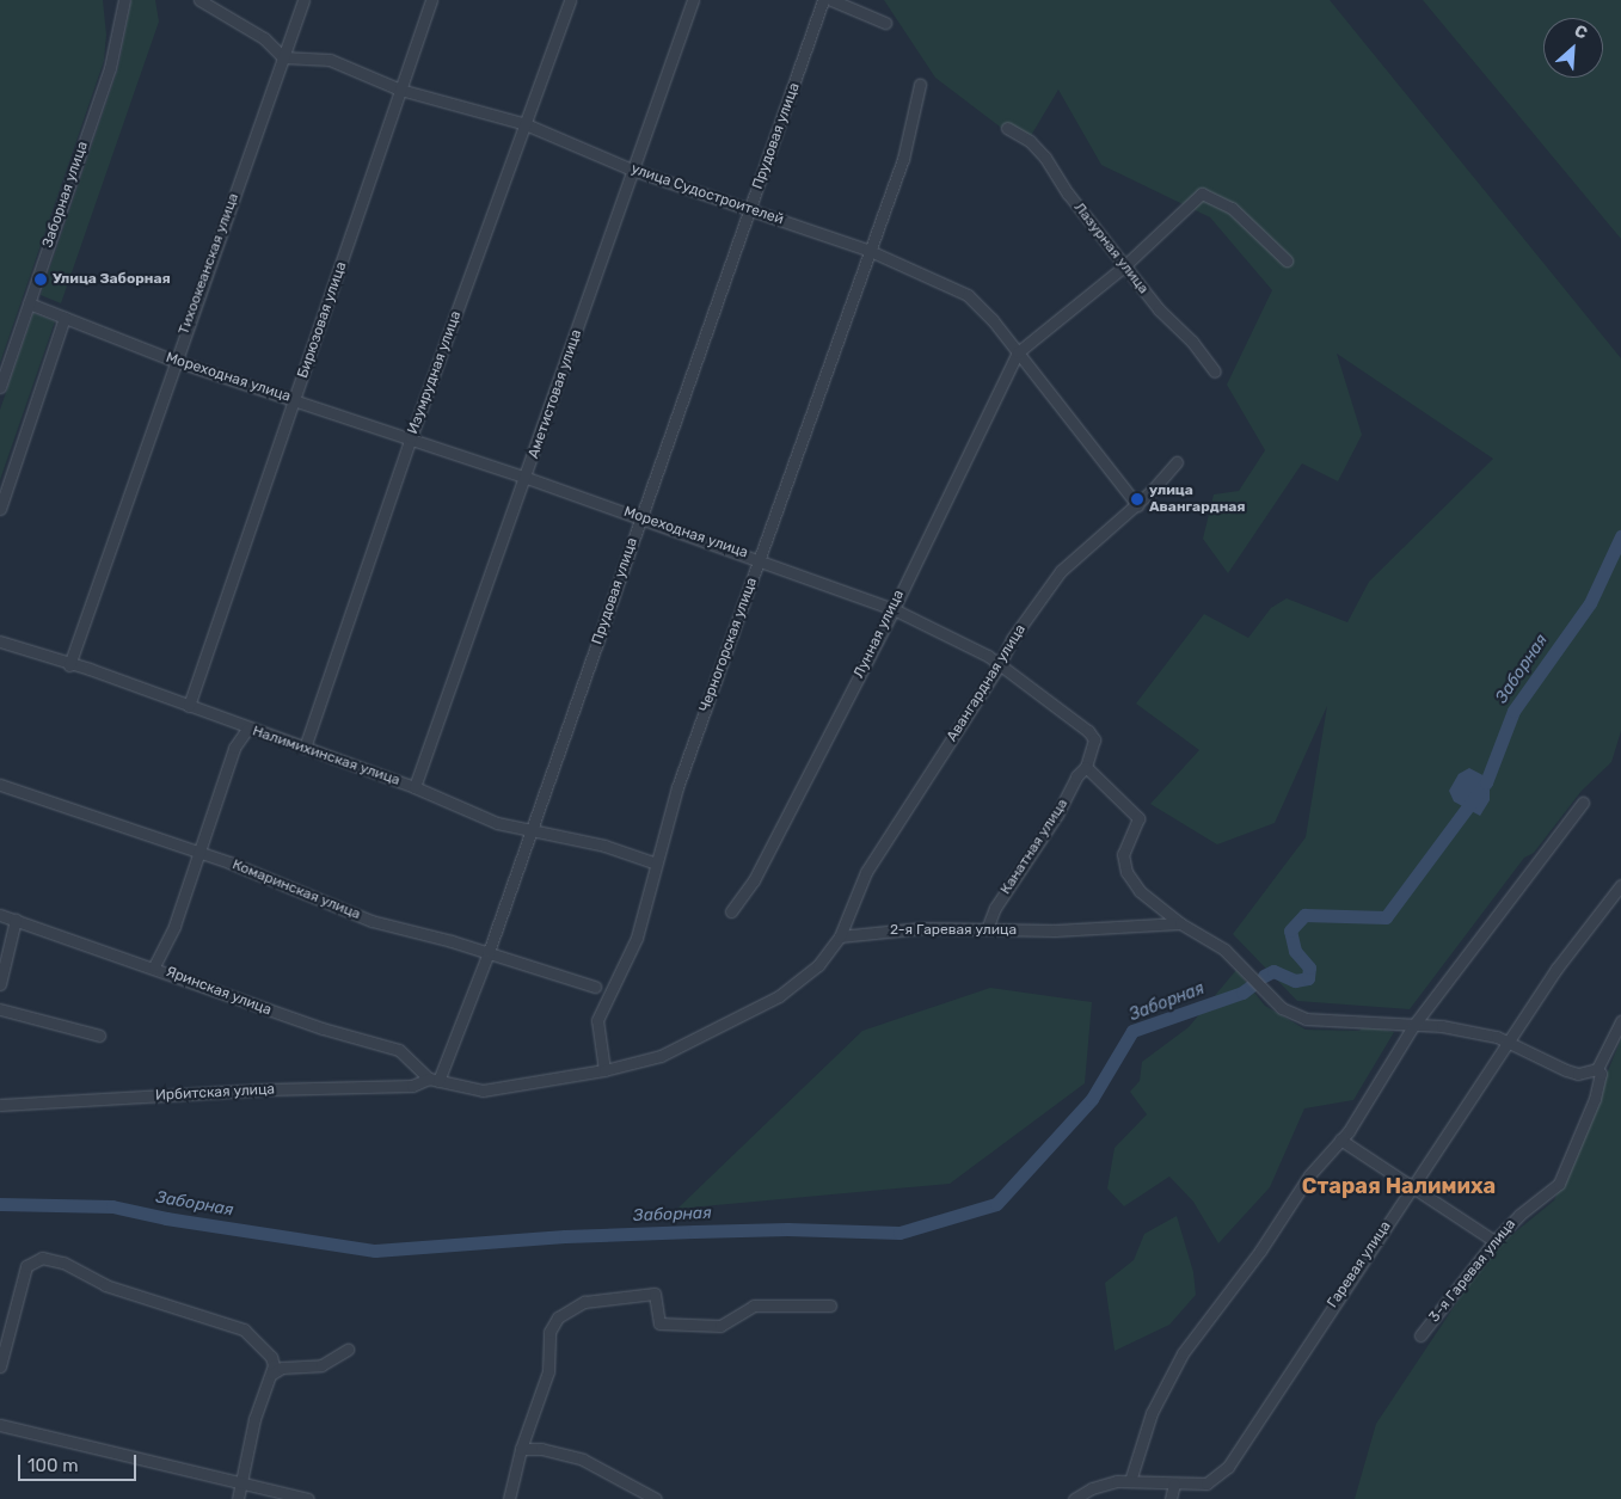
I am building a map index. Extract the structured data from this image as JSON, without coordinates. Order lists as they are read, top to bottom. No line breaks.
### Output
{"streets":{"street":["Прудовая улица","Заборная улица","улица Судостроителей","Лазурная улица","Тихоокеанская улица","Бирюзовая улица","Изумрудная улица","Мореходная улица","Аметистовая улица","Лунная улица","Черногорская улица","Авангардная улица","Налимихинская улица","Канатная улица","Комаринская улица","2-я Гаревая улица","Яринская улица","Ирбитская улица","Гаревая улица","3-я Гаревая улица"]},"crossings":[["Прудовая улица","улица Судостроителей"],["Прудовая улица","Мореходная улица"],["Прудовая улица","Налимихинская улица"],["Прудовая улица","Комаринская улица"],["Прудовая улица","Яринская улица"],["Прудовая улица","Ирбитская улица"],["Заборная улица","Мореходная улица"],["улица Судостроителей","Тихоокеанская улица"],["улица Судостроителей","Бирюзовая улица"],["улица Судостроителей","Изумрудная улица"],["улица Судостроителей","Аметистовая улица"],["улица Судостроителей","Лунная улица"],["улица Судостроителей","Черногорская улица"],["улица Судостроителей","Авангардная улица"],["Тихоокеанская улица","Мореходная улица"],["Тихоокеанская улица","Налимихинская улица"],["Бирюзовая улица","Мореходная улица"],["Бирюзовая улица","Налимихинская улица"],["Изумрудная улица","Мореходная улица"],["Изумрудная улица","Налимихинская улица"],["Мореходная улица","Аметистовая улица"],["Мореходная улица","Лунная улица"],["Мореходная улица","Черногорская улица"],["Мореходная улица","Авангардная улица"],["Мореходная улица","Канатная улица"],["Аметистовая улица","Налимихинская улица"],["Черногорская улица","Налимихинская улица"],["Авангардная улица","2-я Гаревая улица"],["Канатная улица","2-я Гаревая улица"],["Яринская улица","Ирбитская улица"]],"districts":["Старая Налимиха"],"water":["Заборная"],"places":["Улица Заборная","улица Авангардная"],"scale_bar":"100 m","north":"top right"}
